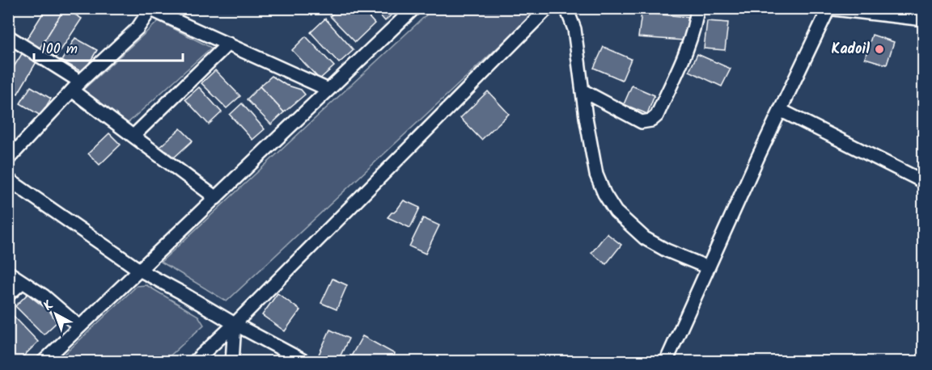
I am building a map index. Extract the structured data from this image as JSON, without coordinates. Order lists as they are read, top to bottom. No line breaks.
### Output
{"places":["Kadoil"],"scale_bar":"100 m","north":"top left"}
